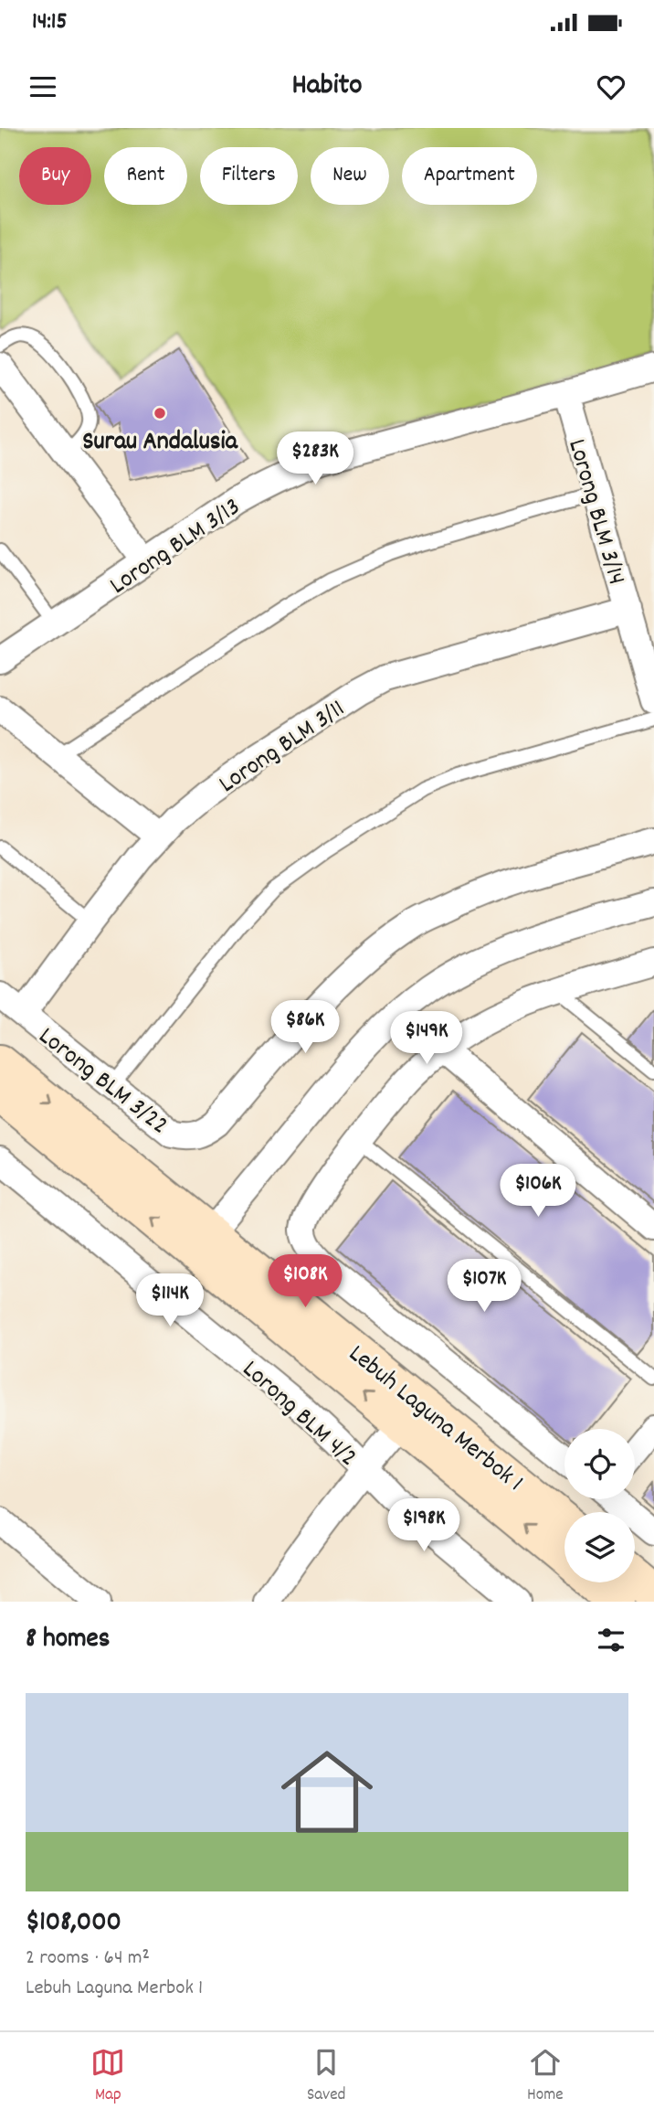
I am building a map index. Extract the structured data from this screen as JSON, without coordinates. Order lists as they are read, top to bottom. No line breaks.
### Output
{"streets":{"street":["Lorong BLM 3/14","Lorong BLM 3/13","Lorong BLM 3/11","Lorong BLM 3/22","Lorong BLM 4/2","Lebuh Laguna Merbok 1"]},"crossings":[["Lorong BLM 3/14","Lorong BLM 3/13"],["Lorong BLM 3/14","Lorong BLM 3/11"],["Lorong BLM 3/11","Lorong BLM 3/22"]],"places":["Surau Andalusia"],"page":{"status":"14:15","header":"Habito","chip":["Buy","Rent","Filters","New","Apartment"],"price":["$283K","$86K","$149K","$106K","$108K","$107K","$114K","$198K"],"heading":"8 homes","list":[{"name":"$108,000","note":"2 rooms · 64 m² · Lebuh Laguna Merbok 1"}],"tabs":["Map","Saved","Home"]}}
